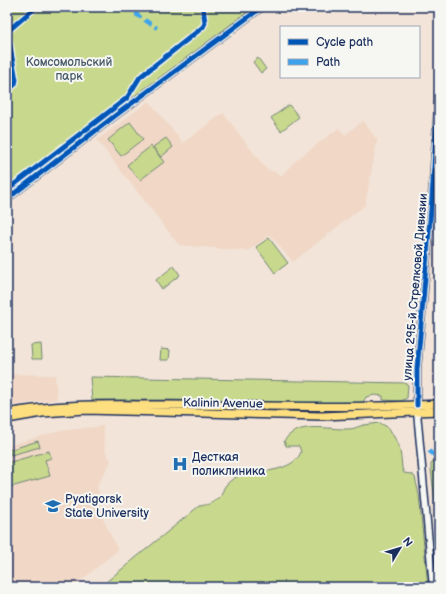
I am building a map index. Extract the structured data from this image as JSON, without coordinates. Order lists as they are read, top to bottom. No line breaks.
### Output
{"streets":{"main road":["Kalinin Avenue"],"street":["улица 295-й Стрелковой Дивизии"]},"crossings":[["улица 295-й Стрелковой Дивизии","Kalinin Avenue"]],"parks":["Комсомольский парк"],"places":{"hospital":["Десткая поликлиника"],"school or university":["Pyatigorsk State University"]},"legend":["Cycle path","Path"],"north":"top right"}
